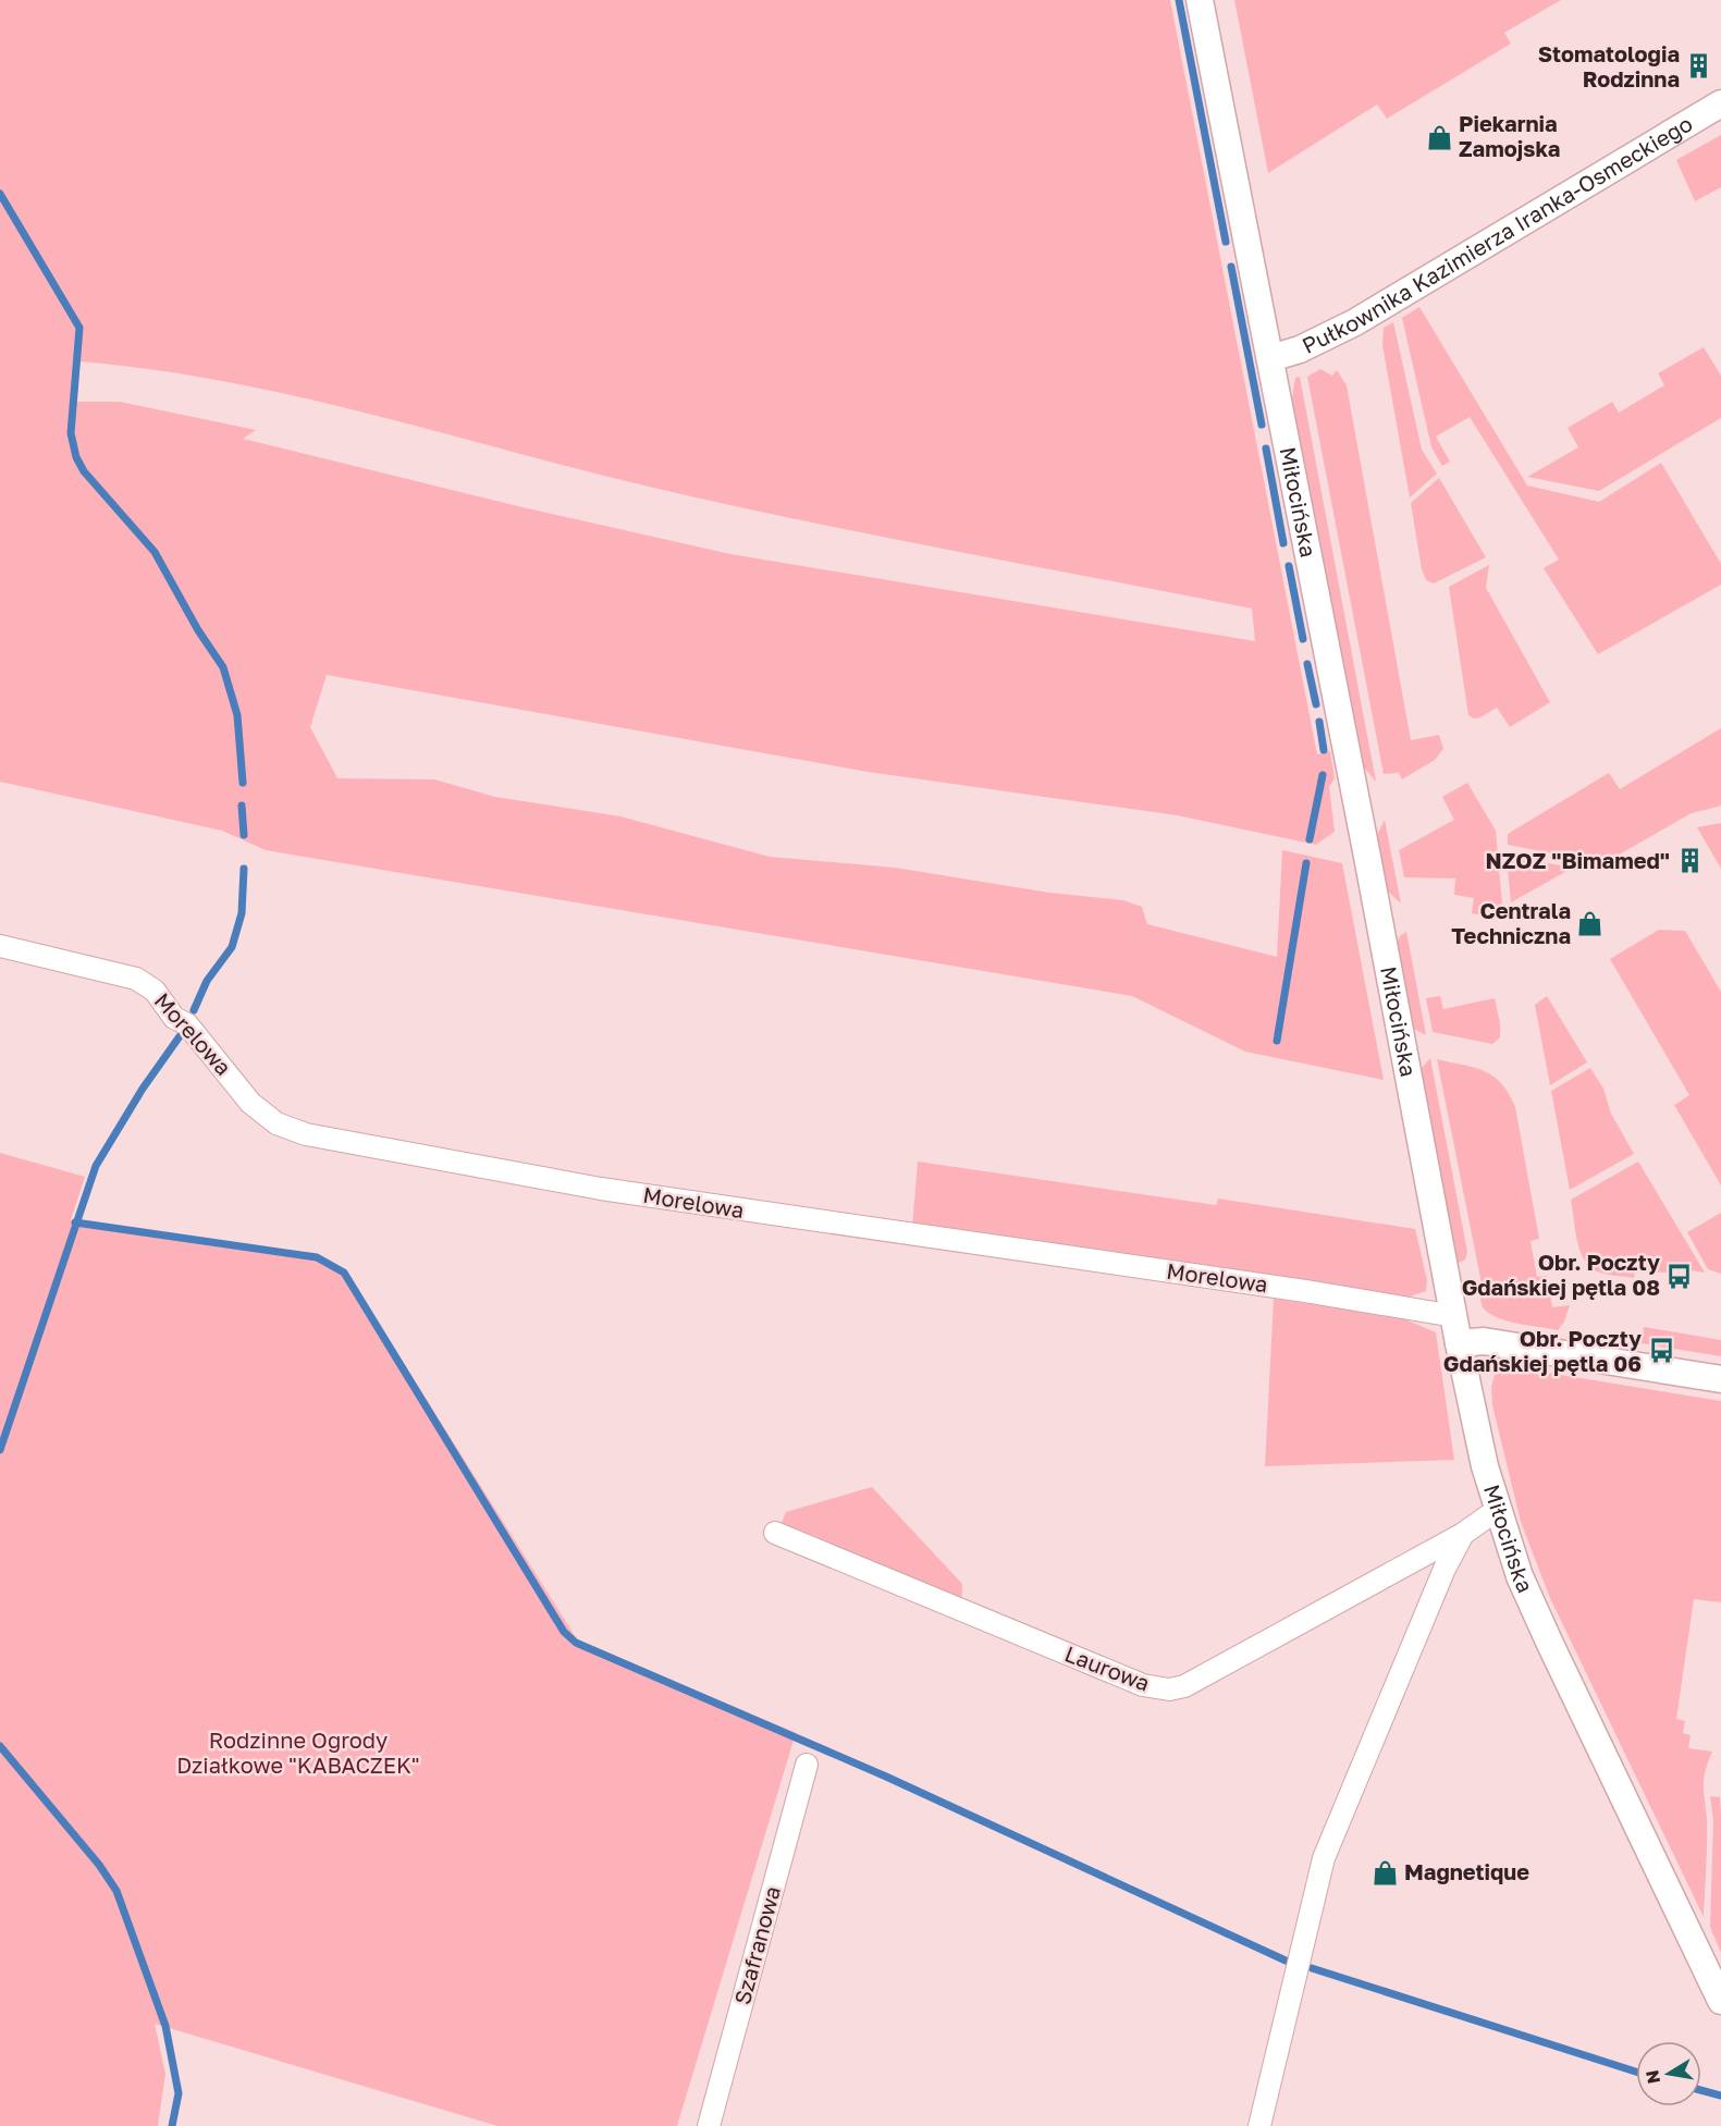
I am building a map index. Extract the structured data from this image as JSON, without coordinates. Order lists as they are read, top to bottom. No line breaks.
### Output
{"streets":{"street":["Pułkownika Kazimierza Iranka-Osmeckiego","Miłocińska","Morelowa","Laurowa","Szafranowa"]},"crossings":[["Pułkownika Kazimierza Iranka-Osmeckiego","Miłocińska"],["Miłocińska","Morelowa"],["Miłocińska","Laurowa"]],"parks":["Rodzinne Ogrody Działkowe \"KABACZEK\""],"places":{"building":["Stomatologia Rodzinna","NZOZ \"Bimamed\""],"shop":["Piekarnia Zamojska","Centrala Techniczna","Magnetique"],"bus stop":["Obr. Poczty Gdańskiej pętla 08","Obr. Poczty Gdańskiej pętla 06"]},"north":"left"}
